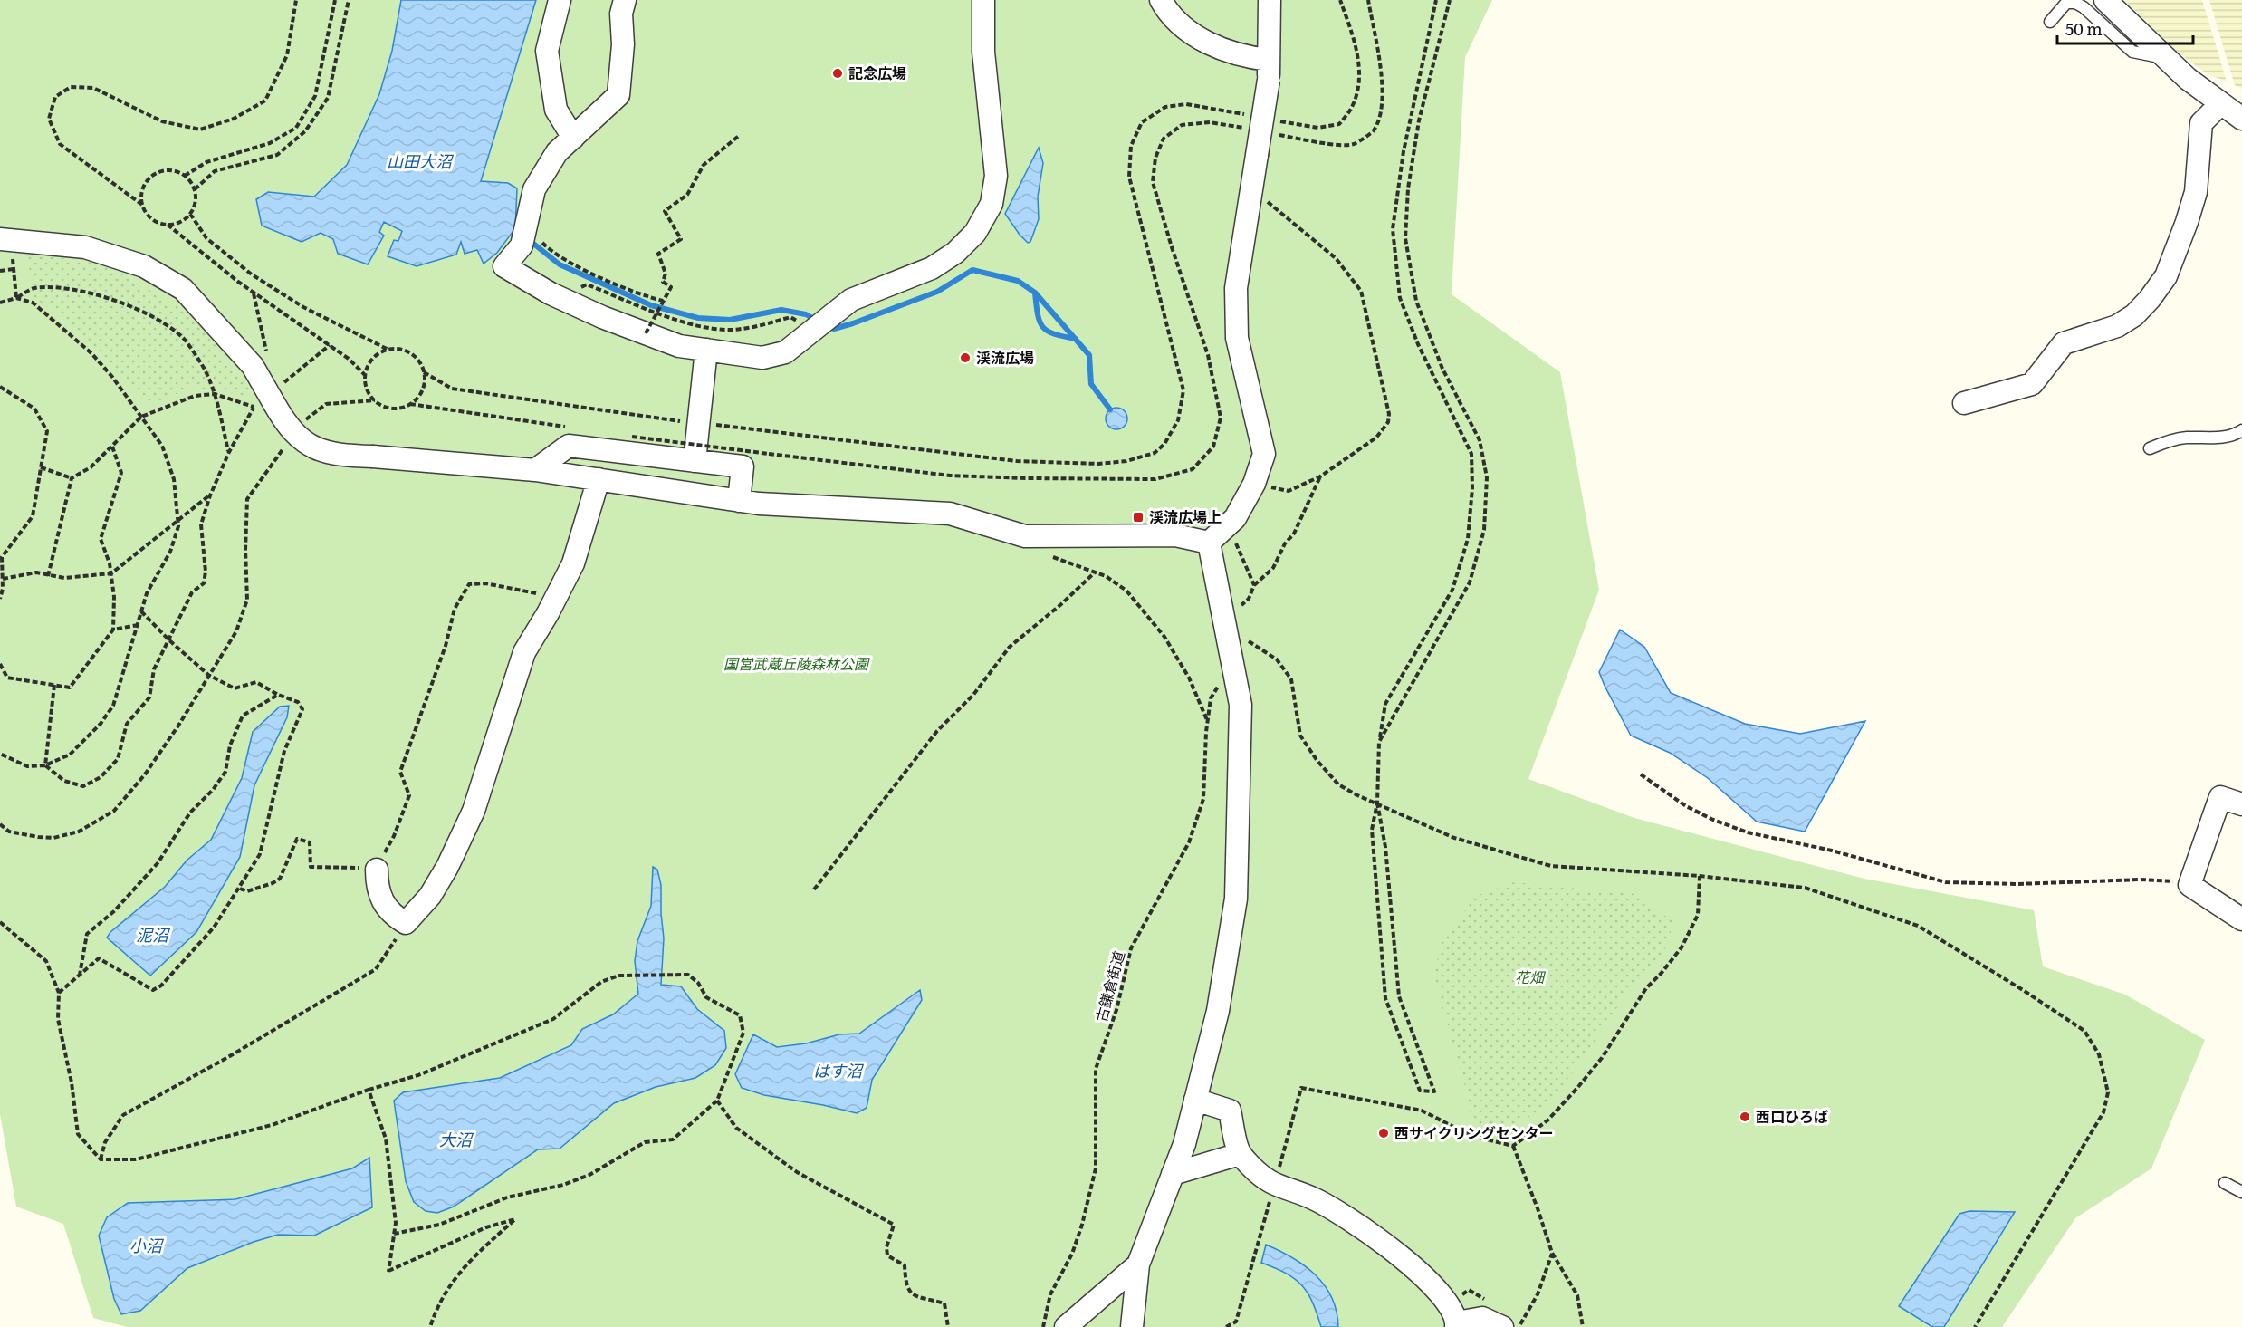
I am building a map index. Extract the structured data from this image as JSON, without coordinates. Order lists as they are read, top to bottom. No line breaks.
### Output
{"streets":{"path":["古鎌倉街道"]},"water":["山田大沼","泥沼","はす沼","大沼","小沼"],"parks":["国営武蔵丘陵森林公園","花畑"],"places":{"other":["記念広場","渓流広場","西口ひろば","西サイクリングセンター"],"transit":["渓流広場上"]},"scale_bar":"50 m"}
